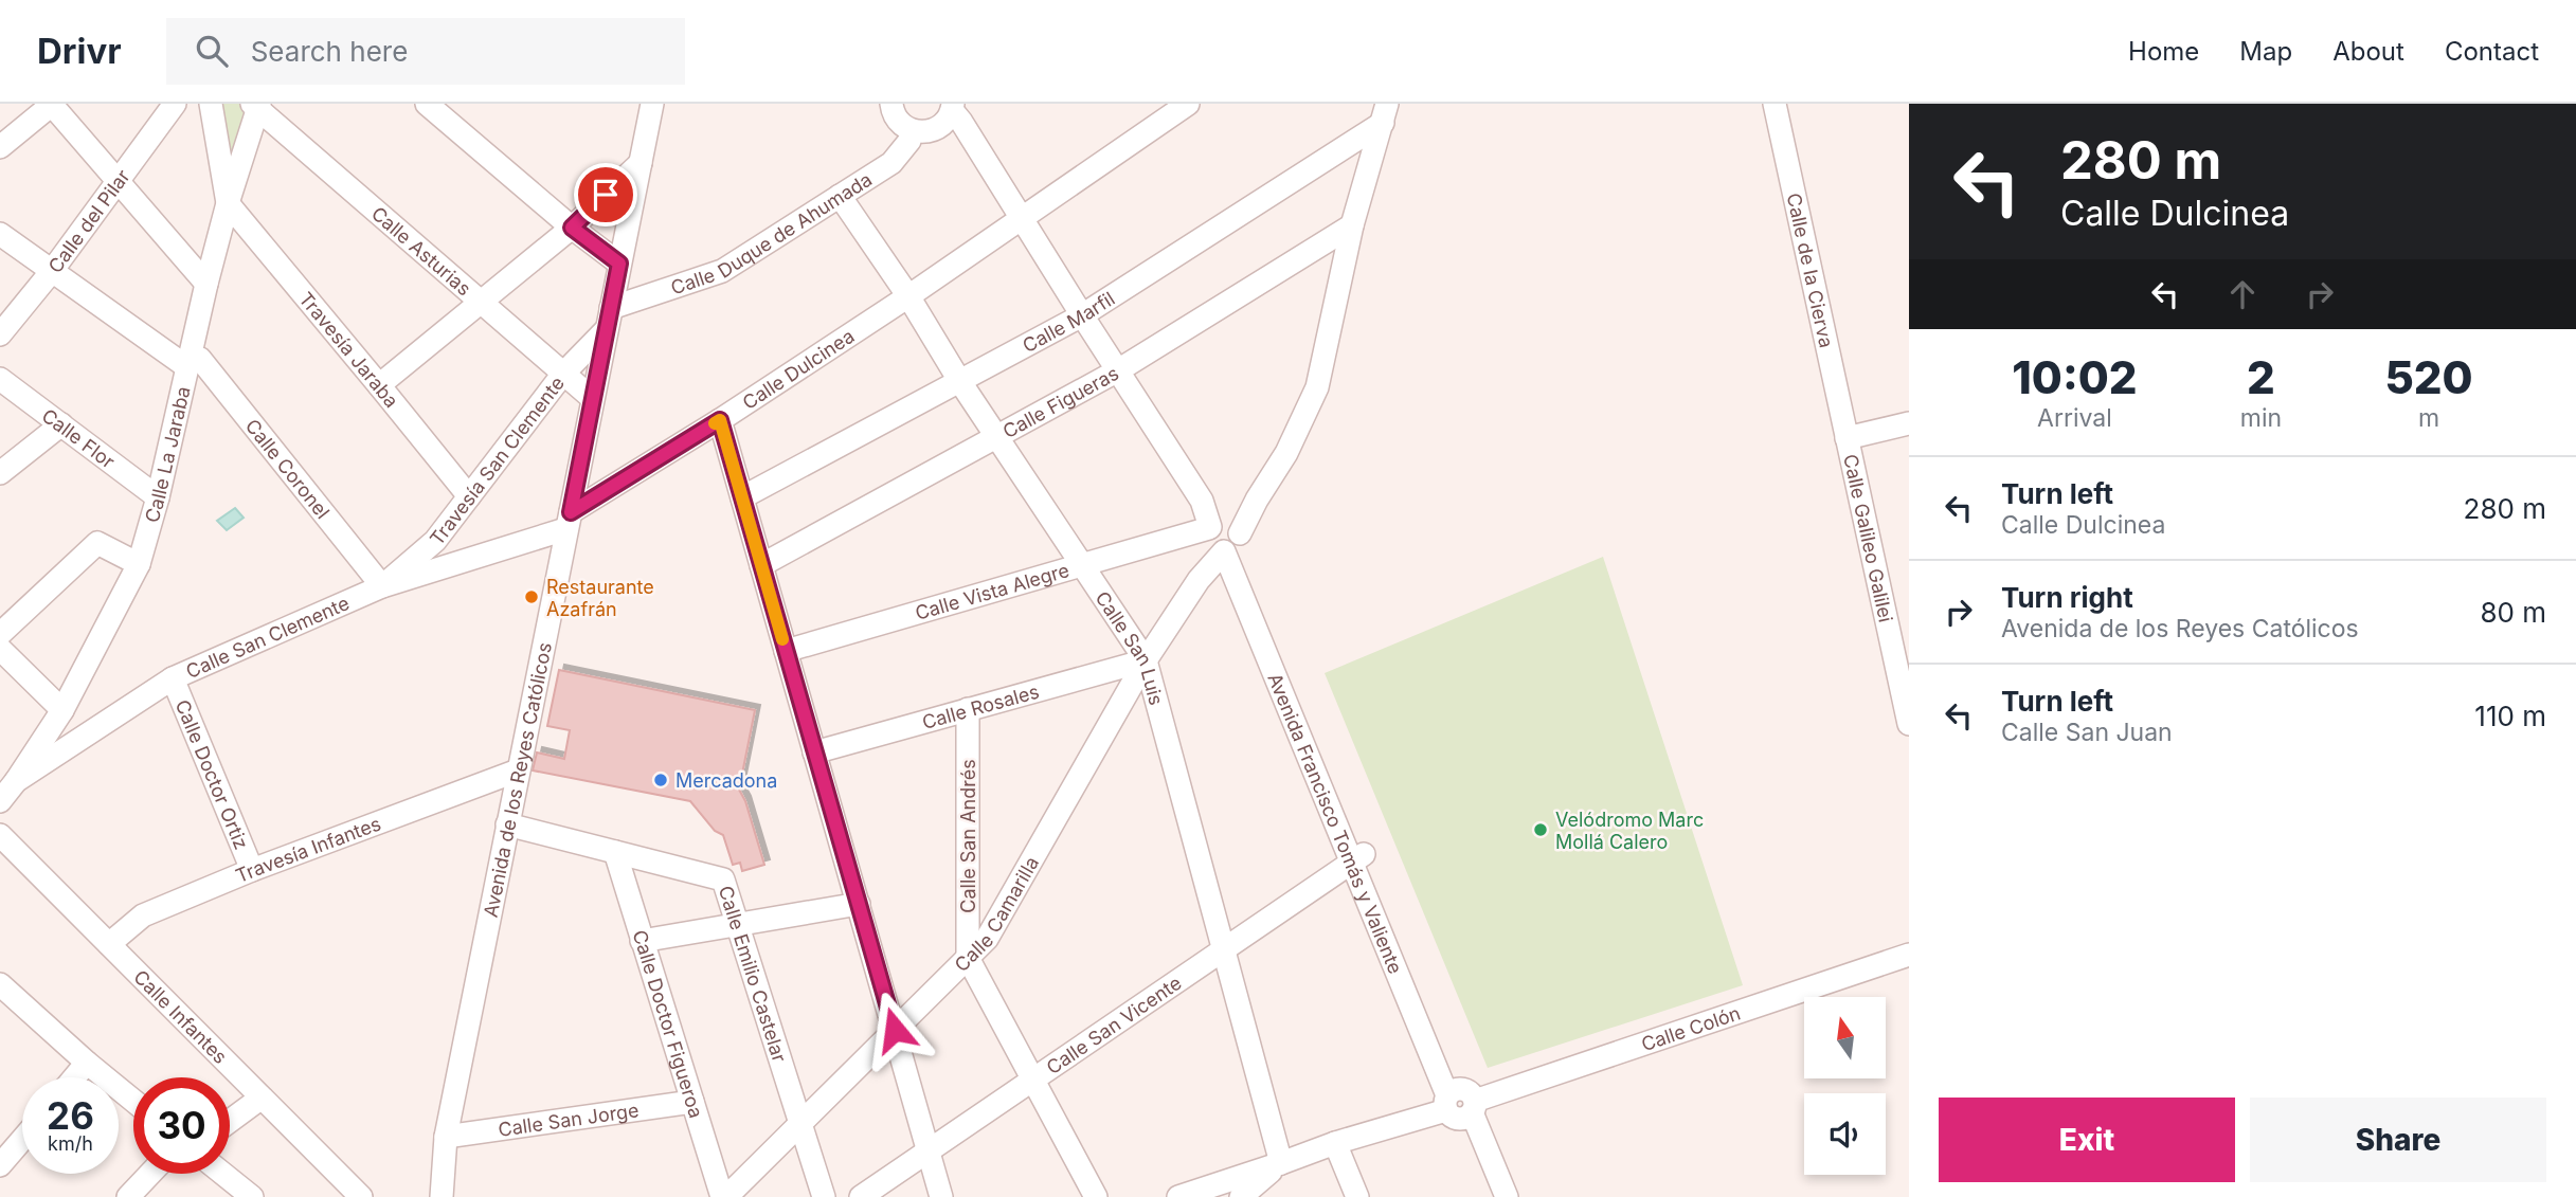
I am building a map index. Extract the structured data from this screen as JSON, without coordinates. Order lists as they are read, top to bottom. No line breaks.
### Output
{"streets":{"street":["Calle del Pilar","Calle Duque de Ahumada","Calle Asturias","Calle de la Cierva","Calle Marfil","Travesía Jaraba","Calle Dulcinea","Calle Figueras","Calle Flor","Calle La Jaraba","Travesía San Clemente","Calle Coronel","Calle Galileo Galilei","Calle Vista Alegre","Calle San Clemente","Calle San Luis","Calle Rosales","Calle Doctor Ortiz","Avenida de los Reyes Católicos","Avenida Francisco Tomás y Valiente","Calle San Andrés","Travesía Infantes","Calle Camarilla","Calle Emilio Castelar","Calle Infantes","Calle Doctor Figueroa","Calle San Vicente","Calle Colón","Calle San Jorge"]},"crossings":[["Calle del Pilar","Calle Coronel"],["Calle Duque de Ahumada","Calle San Luis"],["Calle Duque de Ahumada","Avenida de los Reyes Católicos"],["Calle Asturias","Calle La Jaraba"],["Calle Asturias","Travesía San Clemente"],["Calle Asturias","Avenida de los Reyes Católicos"],["Calle de la Cierva","Calle Galileo Galilei"],["Calle Marfil","Calle San Luis"],["Travesía Jaraba","Calle La Jaraba"],["Travesía Jaraba","Travesía San Clemente"],["Calle Dulcinea","Calle San Clemente"],["Calle Dulcinea","Calle San Luis"],["Calle Dulcinea","Avenida de los Reyes Católicos"],["Calle Figueras","Calle San Luis"],["Calle Flor","Calle La Jaraba"],["Calle La Jaraba","Calle Coronel"],["Calle La Jaraba","Calle San Clemente"],["Travesía San Clemente","Calle Coronel"],["Travesía San Clemente","Calle San Clemente"],["Travesía San Clemente","Avenida de los Reyes Católicos"],["Calle Coronel","Calle San Clemente"],["Calle Vista Alegre","Calle San Luis"],["Calle Vista Alegre","Avenida Francisco Tomás y Valiente"],["Calle Vista Alegre","Calle Camarilla"],["Calle San Clemente","Calle Doctor Ortiz"],["Calle San Clemente","Avenida de los Reyes Católicos"],["Calle San Luis","Calle Rosales"],["Calle San Luis","Calle Camarilla"],["Calle San Luis","Calle San Vicente"],["Calle San Luis","Calle Colón"],["Calle Rosales","Calle San Andrés"],["Calle Rosales","Calle Camarilla"],["Calle Doctor Ortiz","Travesía Infantes"],["Avenida de los Reyes Católicos","Travesía Infantes"],["Avenida de los Reyes Católicos","Calle Emilio Castelar"],["Avenida de los Reyes Católicos","Calle San Jorge"],["Avenida Francisco Tomás y Valiente","Calle Camarilla"],["Avenida Francisco Tomás y Valiente","Calle San Vicente"],["Avenida Francisco Tomás y Valiente","Calle Colón"],["Calle San Andrés","Calle Camarilla"],["Calle San Andrés","Calle San Vicente"],["Travesía Infantes","Calle Infantes"],["Calle Camarilla","Calle Emilio Castelar"],["Calle Camarilla","Calle Doctor Figueroa"],["Calle Emilio Castelar","Calle Doctor Figueroa"],["Calle Doctor Figueroa","Calle San Jorge"]],"places":["Restaurante Azafrán","Mercadona","Velódromo Marc Mollá Calero"],"north":"top","page":{"header":"Drivr","search":"Search here","nav":["Home","Map","About","Contact"],"turn":["280 m","Calle Dulcinea"],"eta":["10:02","Arrival","2","min","520","m"],"list":[{"name":"Turn left","note":"Calle Dulcinea","value":"280 m"},{"name":"Turn right","note":"Avenida de los Reyes Católicos","value":"80 m"},{"name":"Turn left","note":"Calle San Juan","value":"110 m"}],"speed":"26 km/h","limit":"30","buttons":["Exit","Share"]}}
